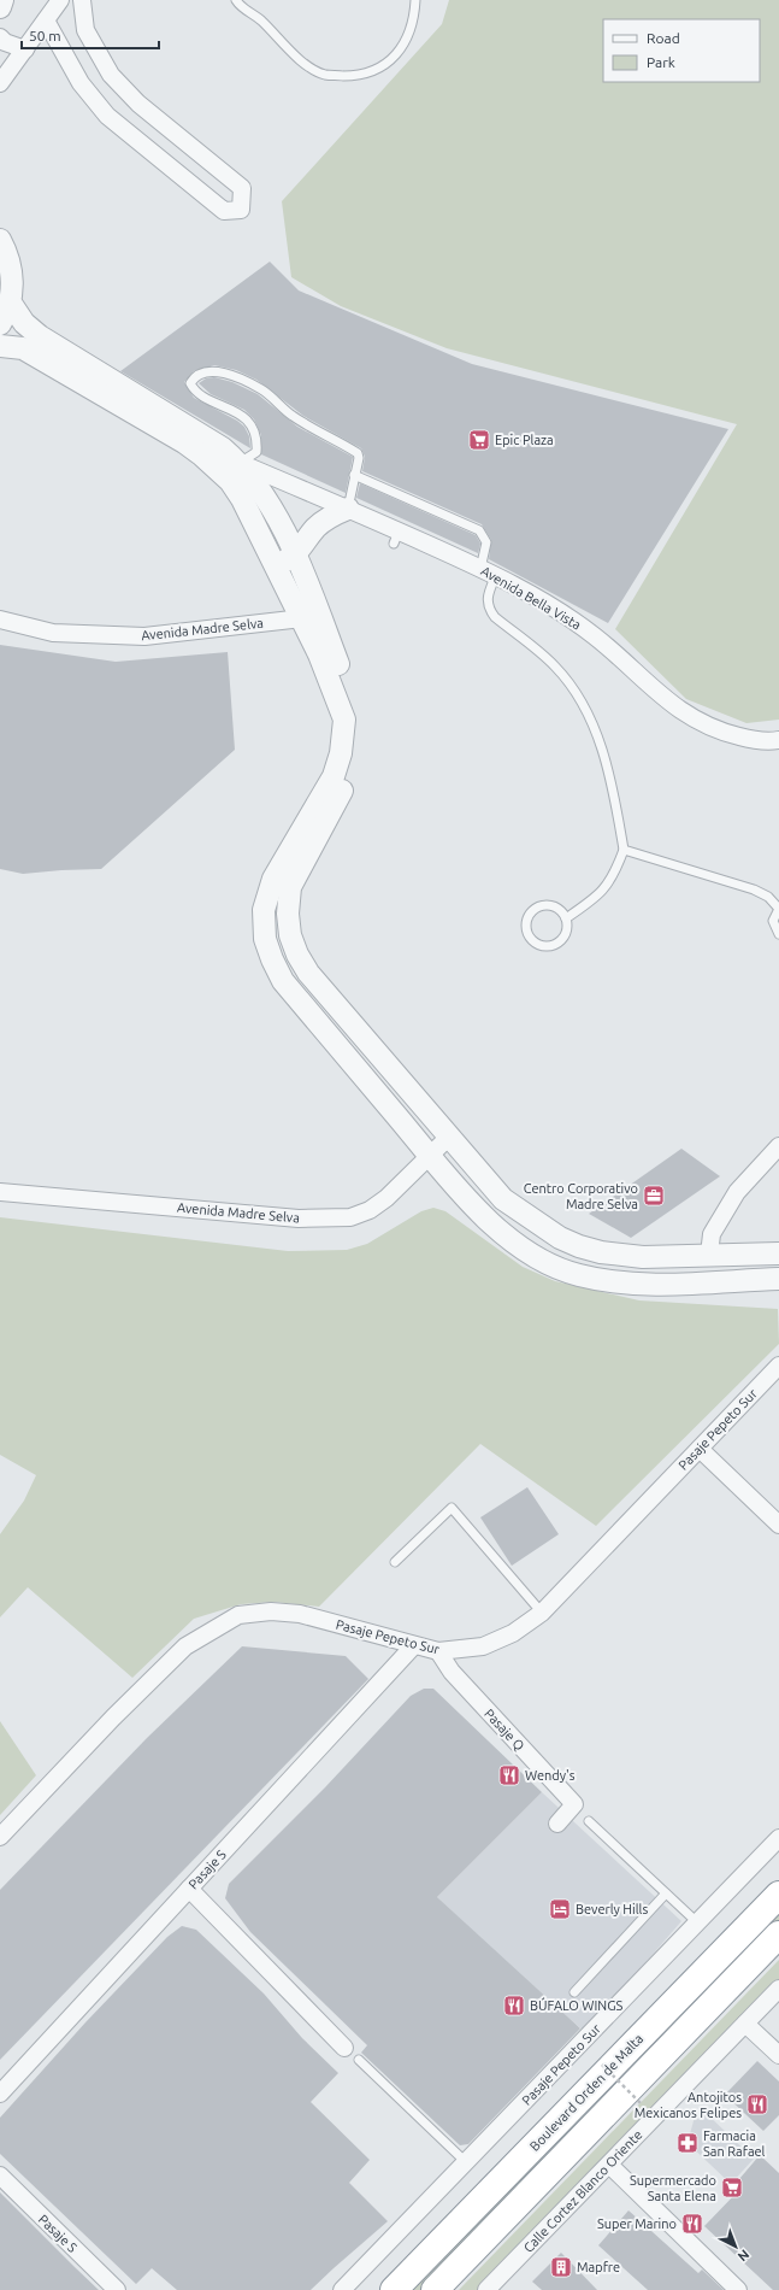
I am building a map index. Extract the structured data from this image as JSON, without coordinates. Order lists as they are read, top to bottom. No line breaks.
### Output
{"streets":{"highway":["Boulevard Orden de Malta"],"street":["Avenida Bella Vista","Avenida Madre Selva","Pasaje Pepeto Sur","Pasaje Q","Pasaje S","Calle Cortez Blanco Oriente"]},"crossings":[["Pasaje Pepeto Sur","Pasaje Q"],["Pasaje Pepeto Sur","Pasaje S"]],"places":{"supermarket":["Epic Plaza","Supermercado Santa Elena"],"office":["Centro Corporativo Madre Selva"],"restaurant":["Wendy's","BÚFALO WINGS","Antojitos Mexicanos Felipes","Super Marino"],"hotel":["Beverly Hills"],"pharmacy":["Farmacia San Rafael"],"building":["Mapfre"]},"legend":["Road","Park"],"scale_bar":"50 m","north":"bottom right"}
